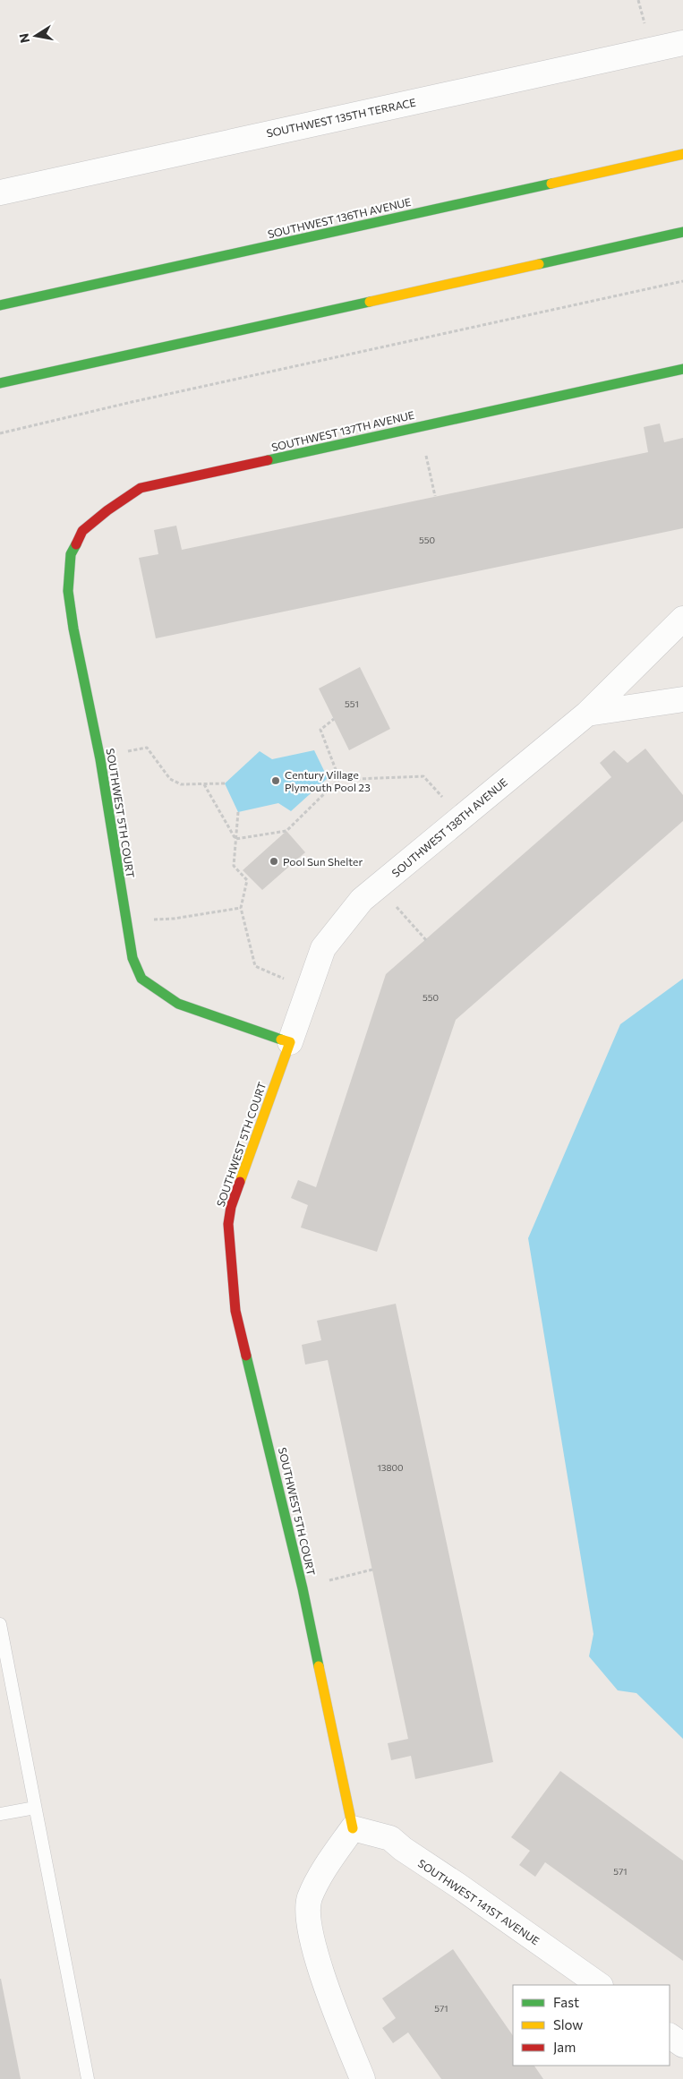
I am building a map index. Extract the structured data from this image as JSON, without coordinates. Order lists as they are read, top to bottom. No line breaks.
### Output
{"streets":{"street":["SOUTHWEST 135TH TERRACE","SOUTHWEST 136TH AVENUE","SOUTHWEST 137TH AVENUE","SOUTHWEST 5TH COURT","SOUTHWEST 138TH AVENUE","SOUTHWEST 141ST AVENUE"]},"crossings":[["SOUTHWEST 137TH AVENUE","SOUTHWEST 5TH COURT"],["SOUTHWEST 5TH COURT","SOUTHWEST 138TH AVENUE"],["SOUTHWEST 5TH COURT","SOUTHWEST 141ST AVENUE"]],"places":["Century Village Plymouth Pool 23","Pool Sun Shelter"],"house_numbers":["550","551","550","13800","571","571"],"legend":["Fast","Slow","Jam"],"north":"left"}
